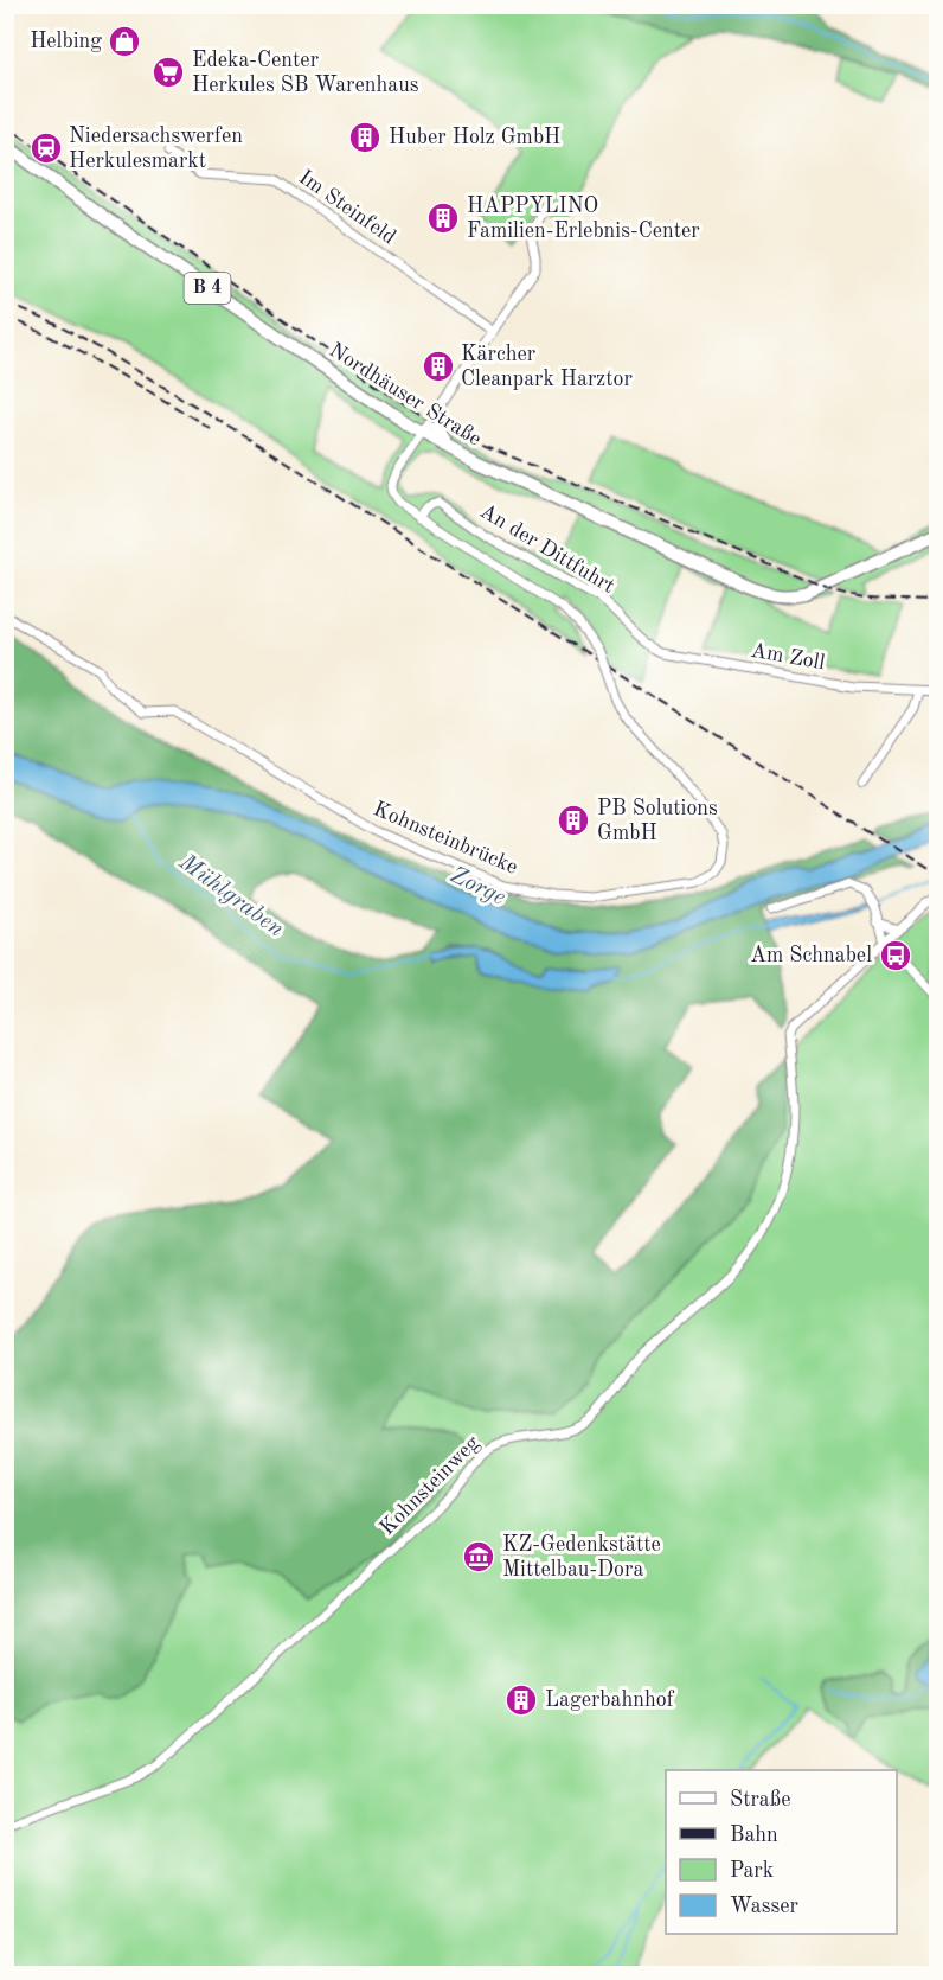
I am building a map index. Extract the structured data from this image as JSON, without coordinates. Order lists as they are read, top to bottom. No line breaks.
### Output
{"streets":{"main road":["B 4","Nordhäuser Straße"],"street":["Im Steinfeld","An der Dittfuhrt","Am Zoll","Kohnsteinbrücke","Kohnsteinweg"]},"crossings":[["Nordhäuser Straße","Kohnsteinbrücke"],["An der Dittfuhrt","Am Zoll"],["An der Dittfuhrt","Kohnsteinbrücke"]],"water":["Zorge","Mühlgraben"],"places":{"shop":["Helbing"],"supermarket":["Edeka-Center Herkules SB Warenhaus"],"building":["Huber Holz GmbH","HAPPYLINO Familien-Erlebnis-Center","Kärcher Cleanpark Harztor","PB Solutions GmbH","Lagerbahnhof"],"station":["Niedersachswerfen Herkulesmarkt"],"bus stop":["Am Schnabel"],"museum":["KZ-Gedenkstätte Mittelbau-Dora"]},"legend":["Straße","Bahn","Park","Wasser"]}
